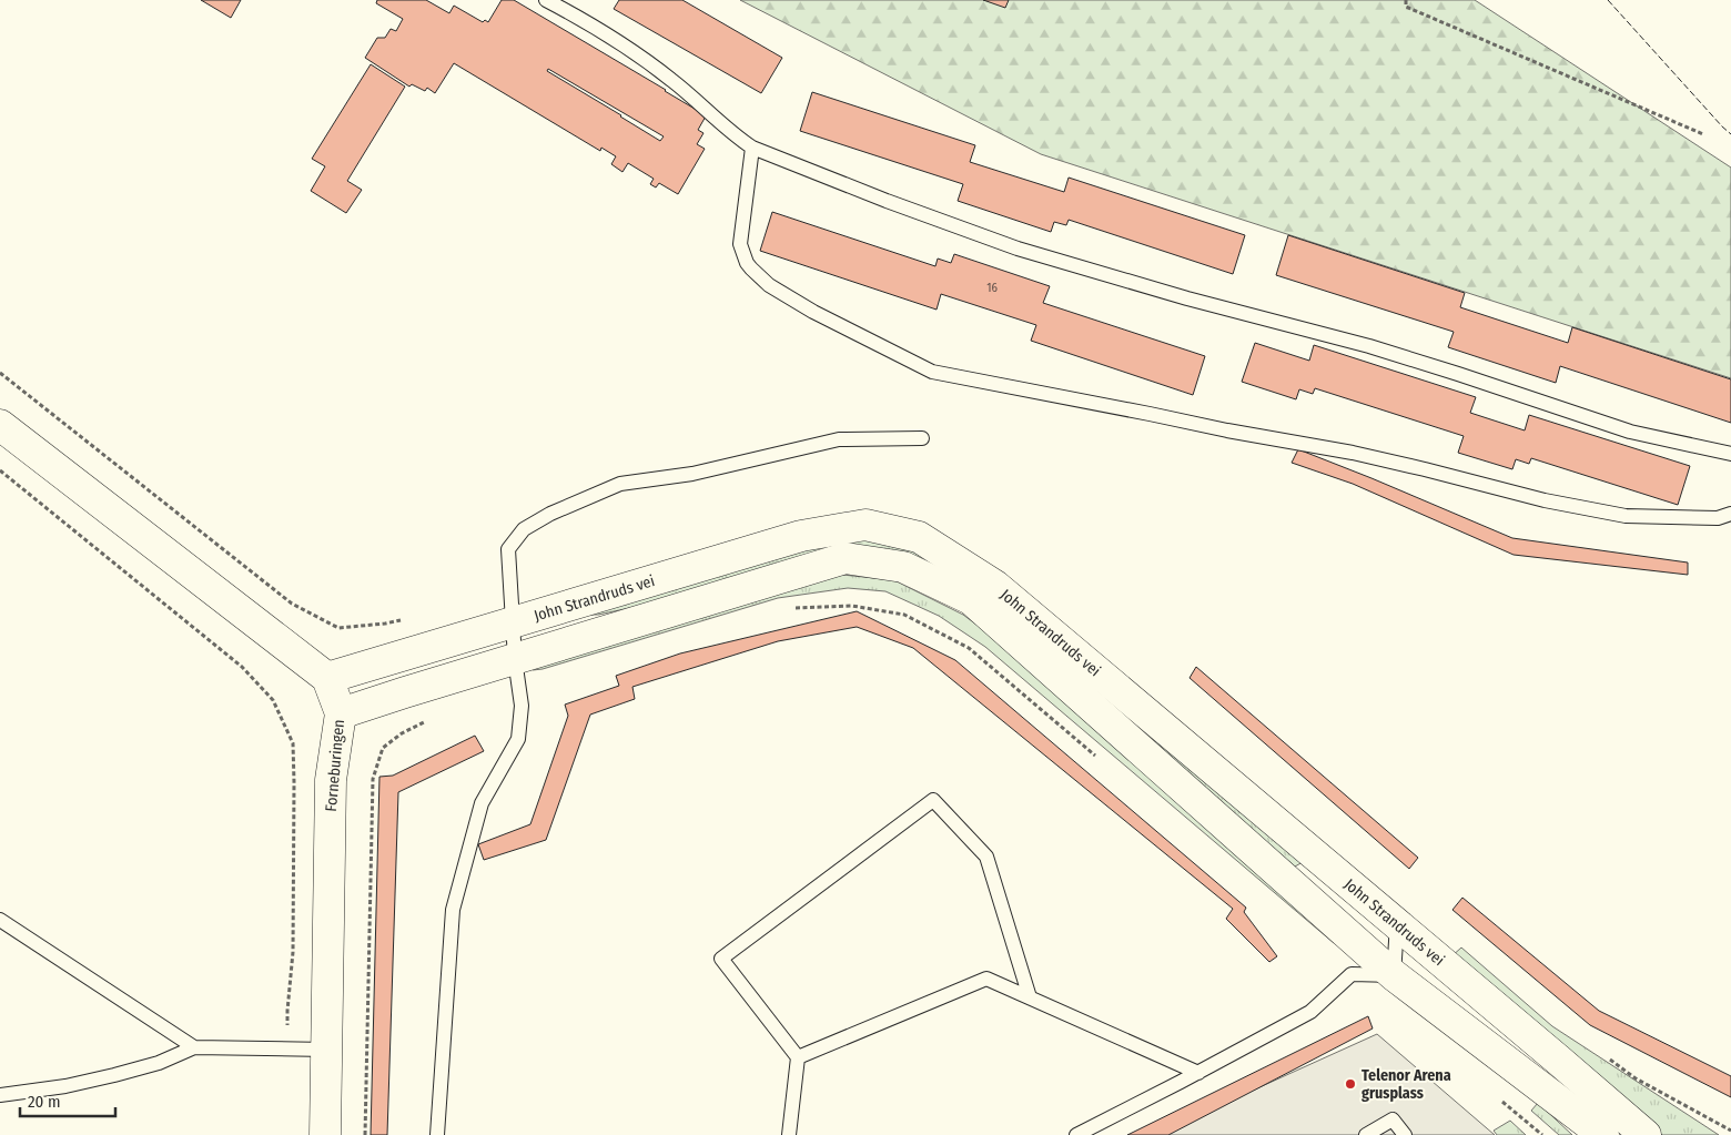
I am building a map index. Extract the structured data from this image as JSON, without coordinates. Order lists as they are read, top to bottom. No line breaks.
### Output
{"streets":{"street":["John Strandruds vei","Forneburingen"]},"crossings":[["John Strandruds vei","Forneburingen"]],"places":["Telenor Arena grusplass"],"house_numbers":["16"],"scale_bar":"20 m"}
